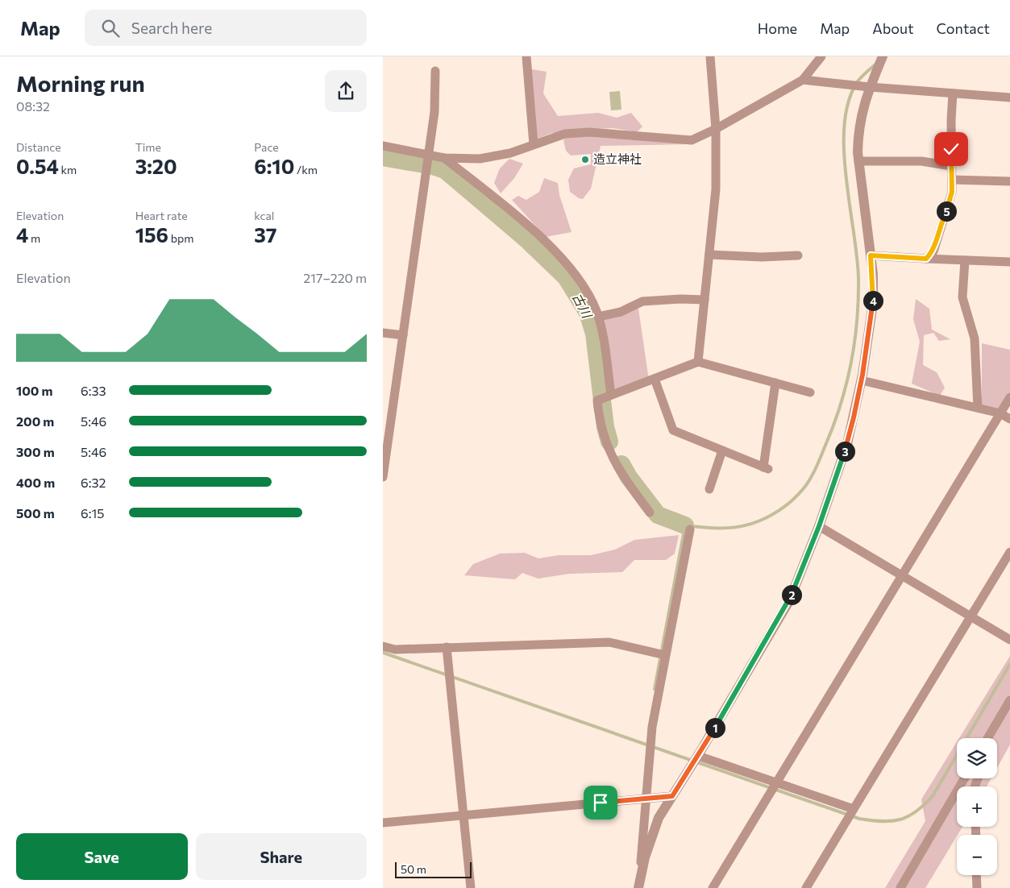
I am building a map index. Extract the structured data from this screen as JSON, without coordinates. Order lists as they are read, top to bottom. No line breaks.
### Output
{"water":["古川"],"places":["造立神社"],"scale_bar":"50 m","page":{"header":"Map","search":"Search here","nav":["Home","Map","About","Contact"],"heading":["Morning run","08:32"],"stats":[["Distance","0.54 km"],["Time","3:20"],["Pace","6:10 /km"],["Elevation","4 m"],["Heart rate","156 bpm"],["kcal","37"]],"pins":["5","4","3","2","1"],"chart":["Elevation","217–220 m"],"list":[{"name":"100 m","note":"6:33"},{"name":"200 m","note":"5:46"},{"name":"300 m","note":"5:46"},{"name":"400 m","note":"6:32"},{"name":"500 m","note":"6:15"}],"map_buttons":["+","−"],"buttons":["Save","Share"],"scale":"50 m"}}
